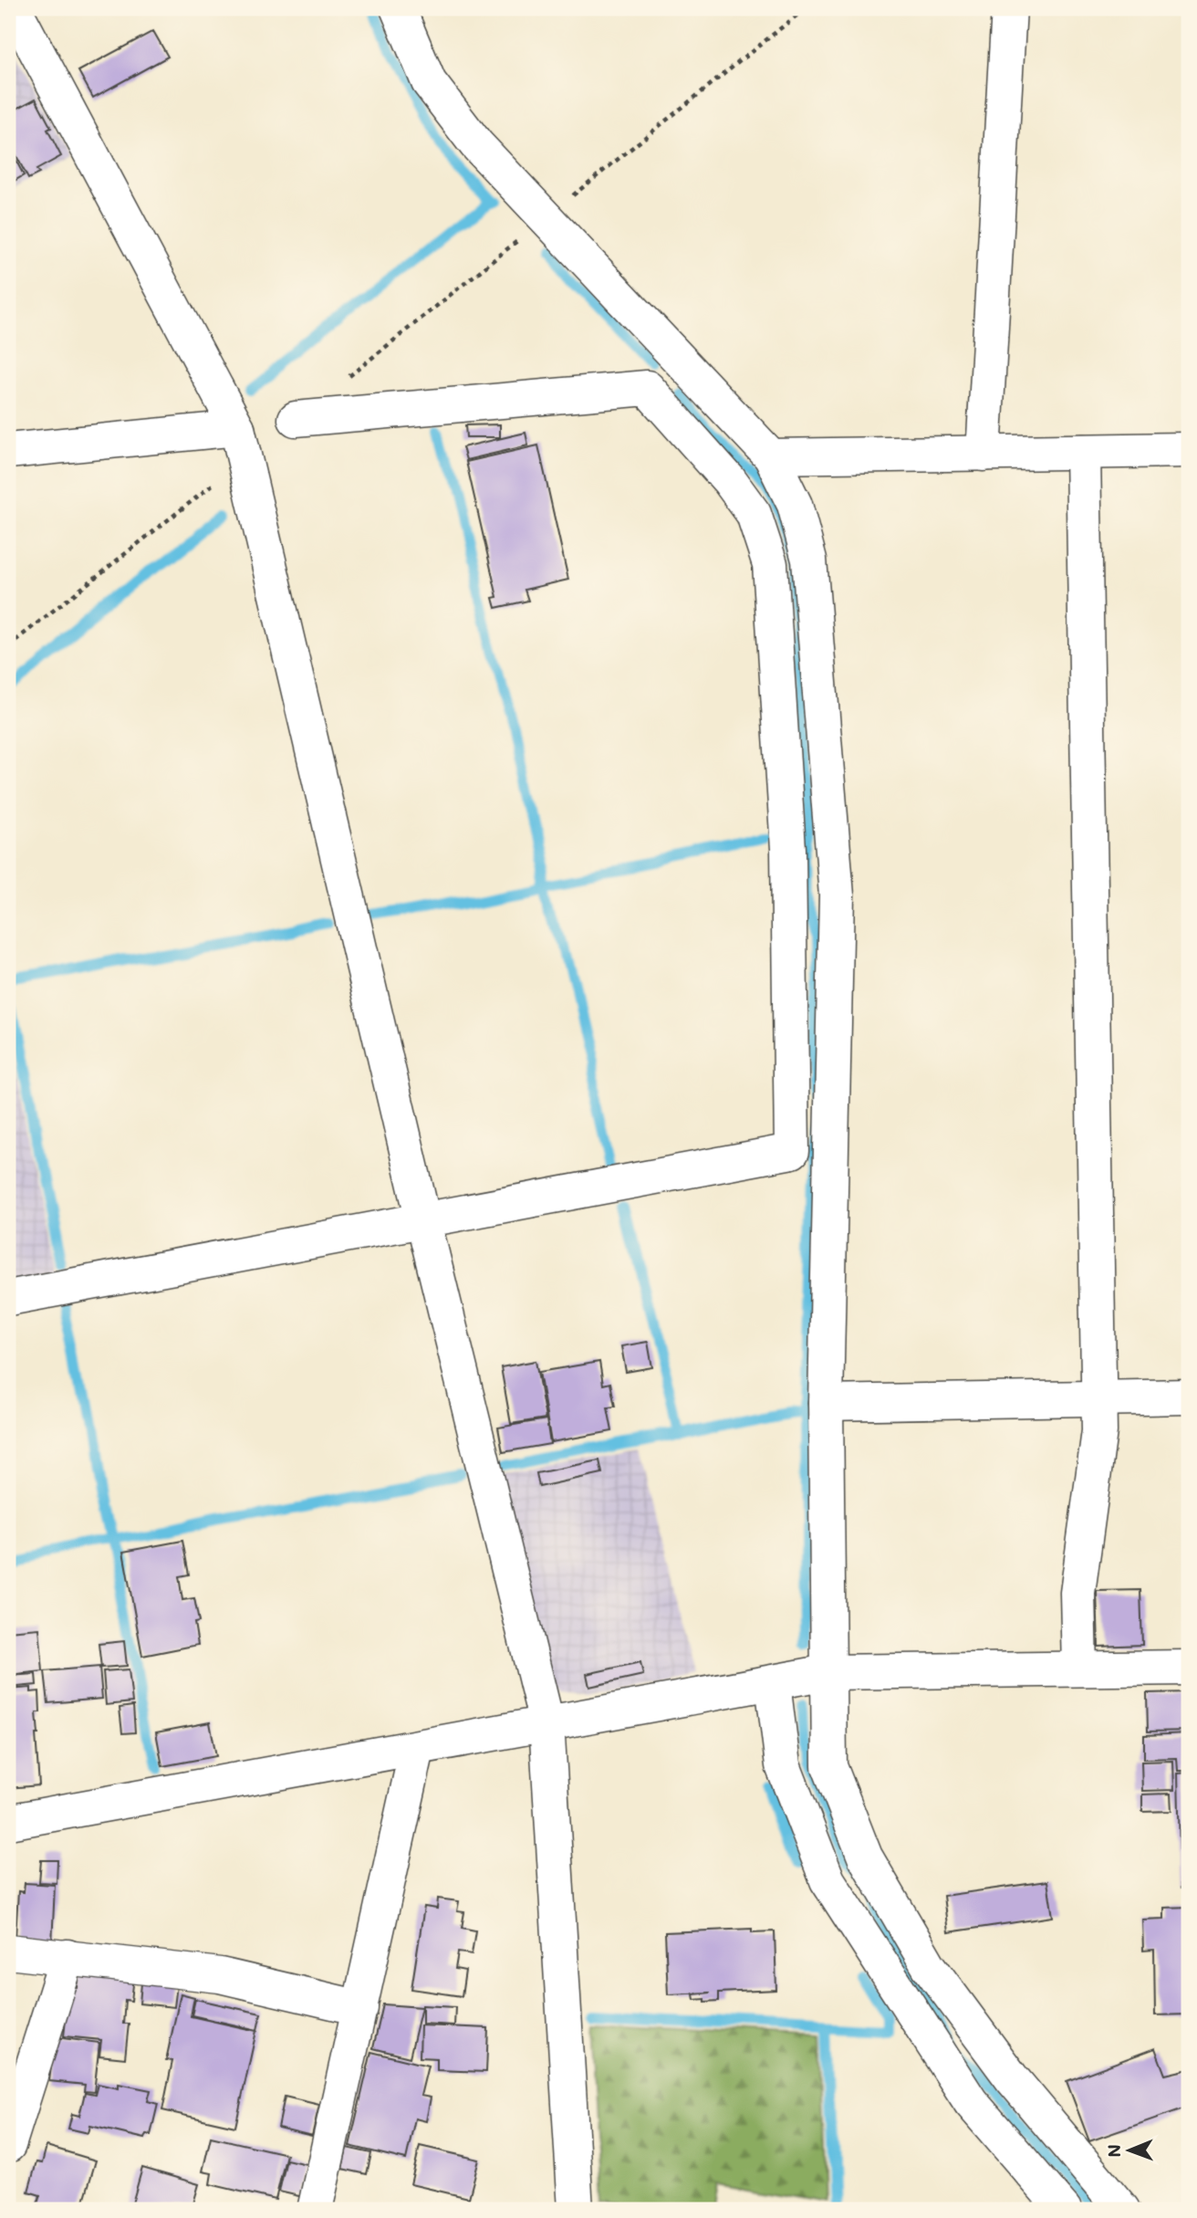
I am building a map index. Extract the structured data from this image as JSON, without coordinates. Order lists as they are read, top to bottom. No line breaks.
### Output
{"north":"left"}
